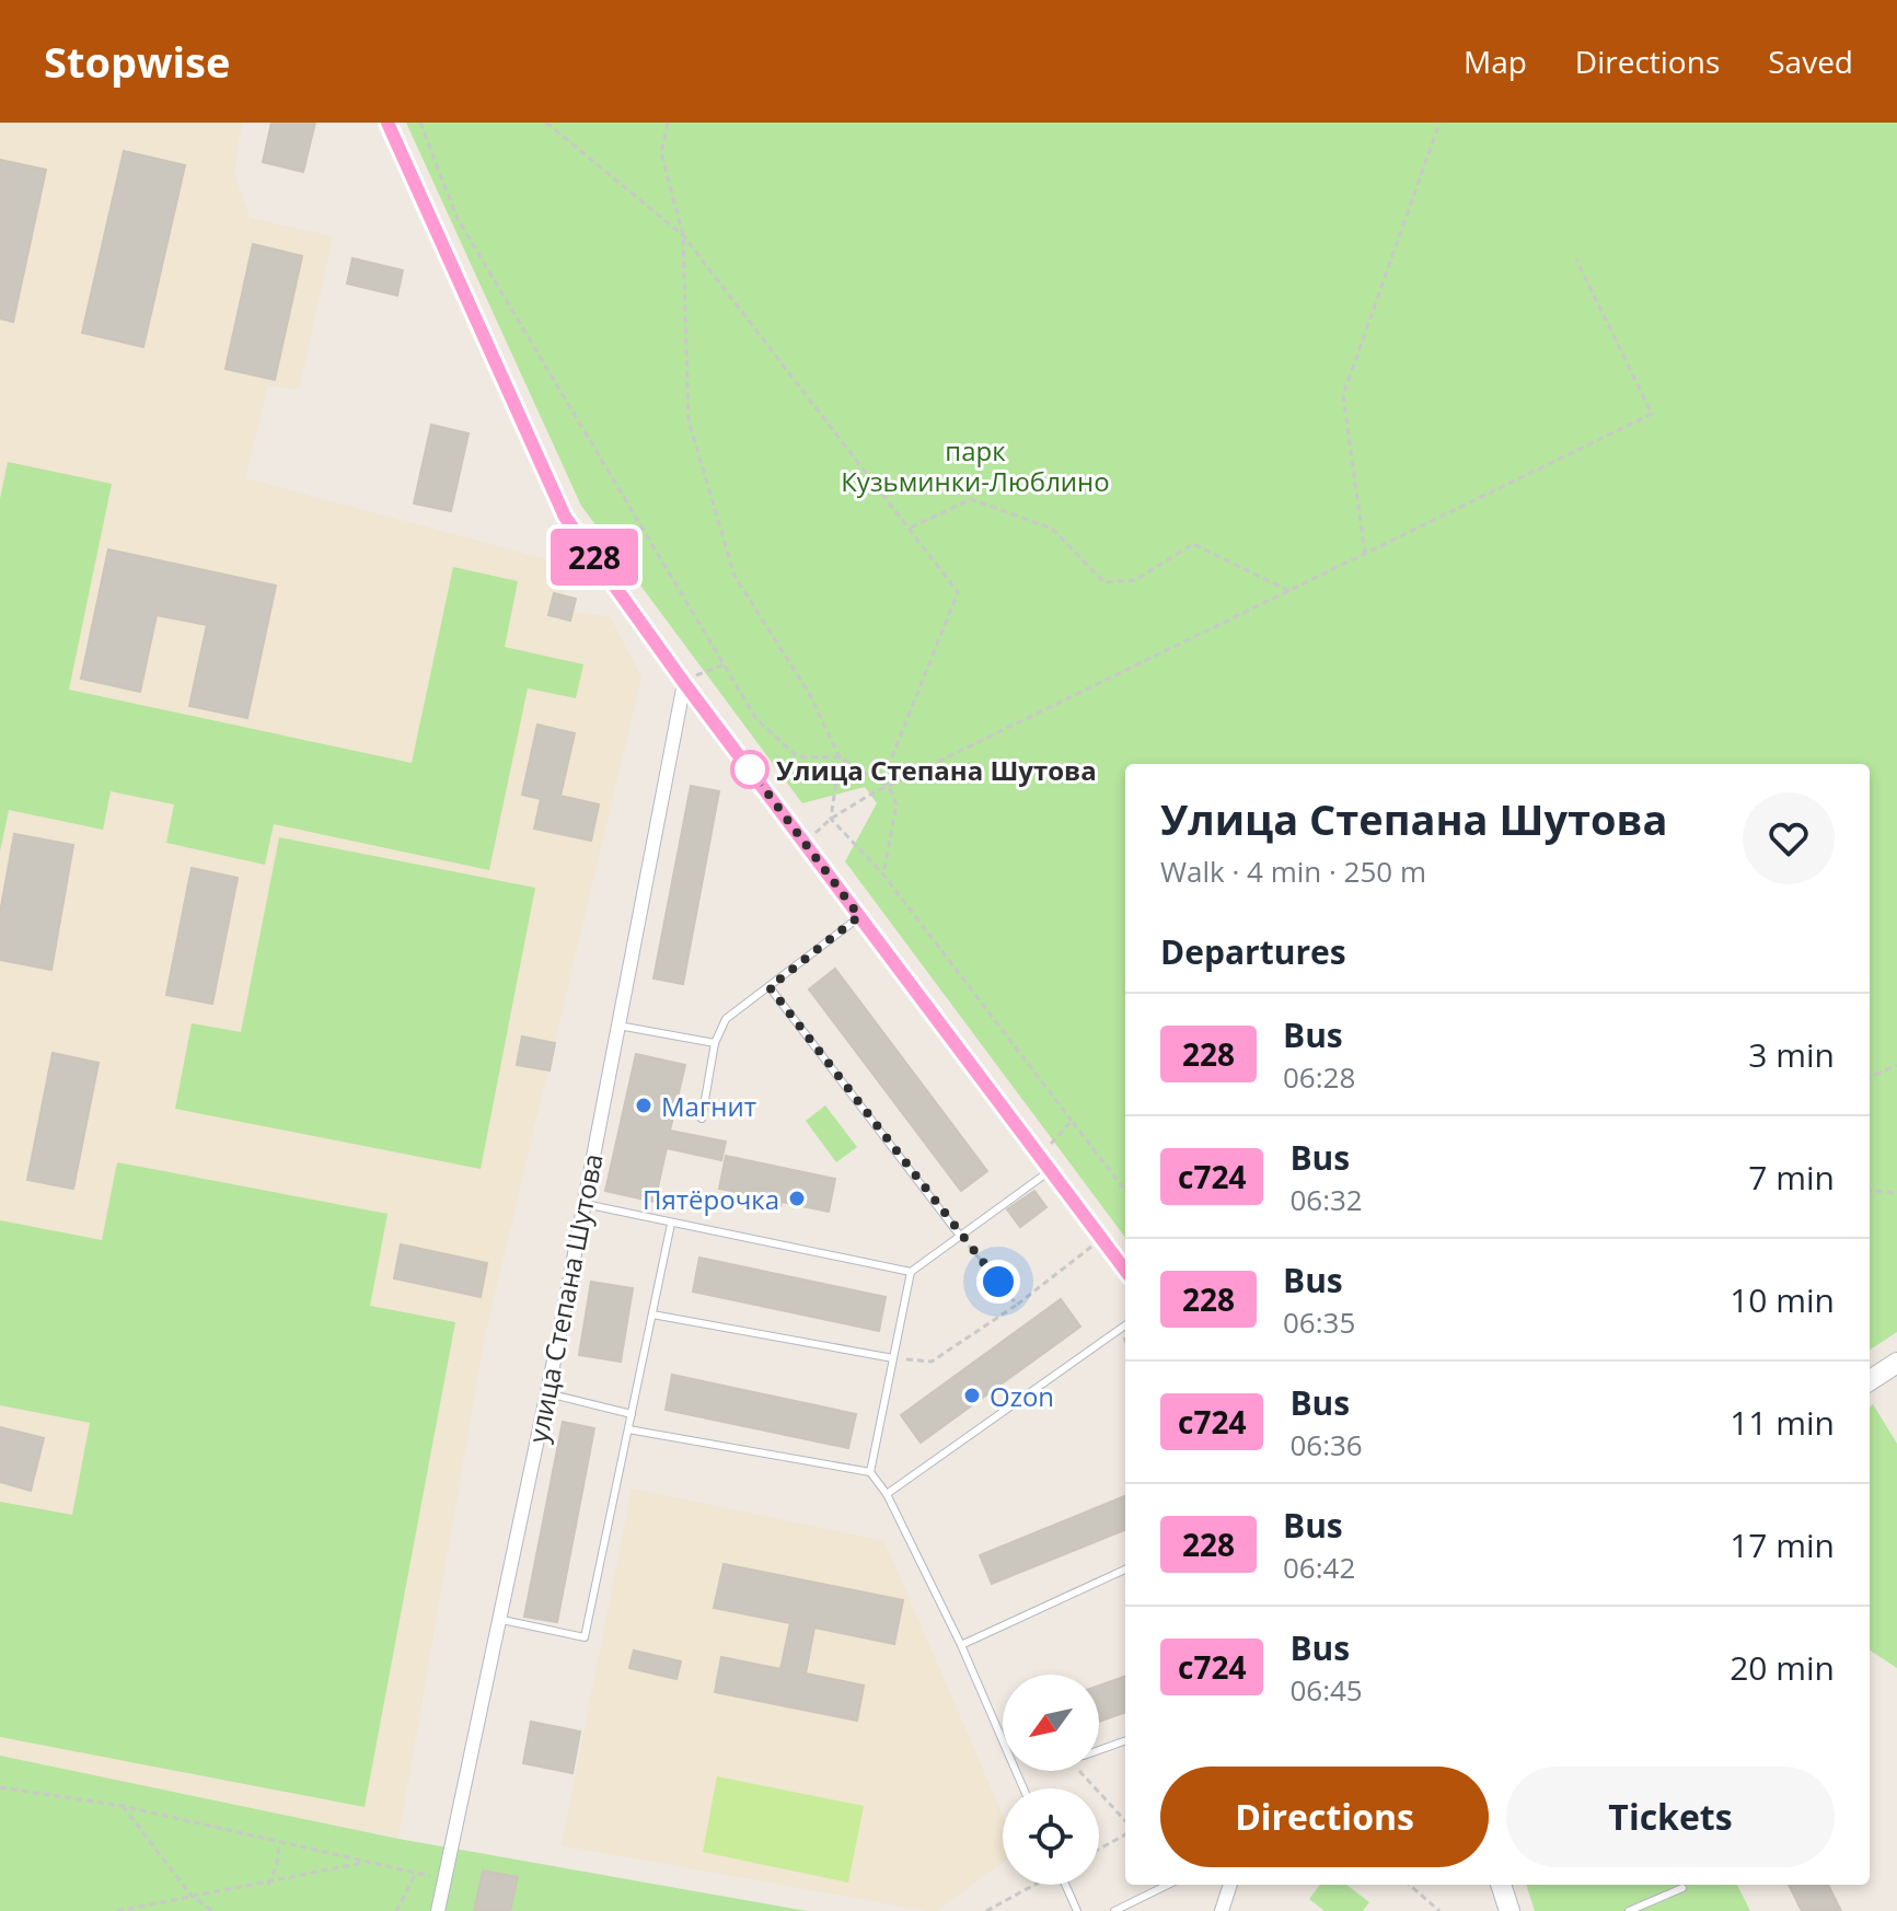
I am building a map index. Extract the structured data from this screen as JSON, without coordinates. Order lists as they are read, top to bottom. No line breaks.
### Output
{"streets":{"street":["улица Степана Шутова"]},"parks":["парк Кузьминки-Люблино"],"places":["Улица Степана Шутова","Магнит","Пятёрочка","Ozon"],"lines":["bus line 228"],"north":"bottom left","page":{"header":"Stopwise","nav":["Map","Directions","Saved"],"on_map":"228","heading":[["Улица Степана Шутова","Walk · 4 min · 250 m"],"Departures"],"list":[{"mark":"228","name":"Bus","note":"06:28","value":"3 min"},{"mark":"с724","name":"Bus","note":"06:32","value":"7 min"},{"mark":"228","name":"Bus","note":"06:35","value":"10 min"},{"mark":"с724","name":"Bus","note":"06:36","value":"11 min"},{"mark":"228","name":"Bus","note":"06:42","value":"17 min"},{"mark":"с724","name":"Bus","note":"06:45","value":"20 min"}],"buttons":["Directions","Tickets"]}}
